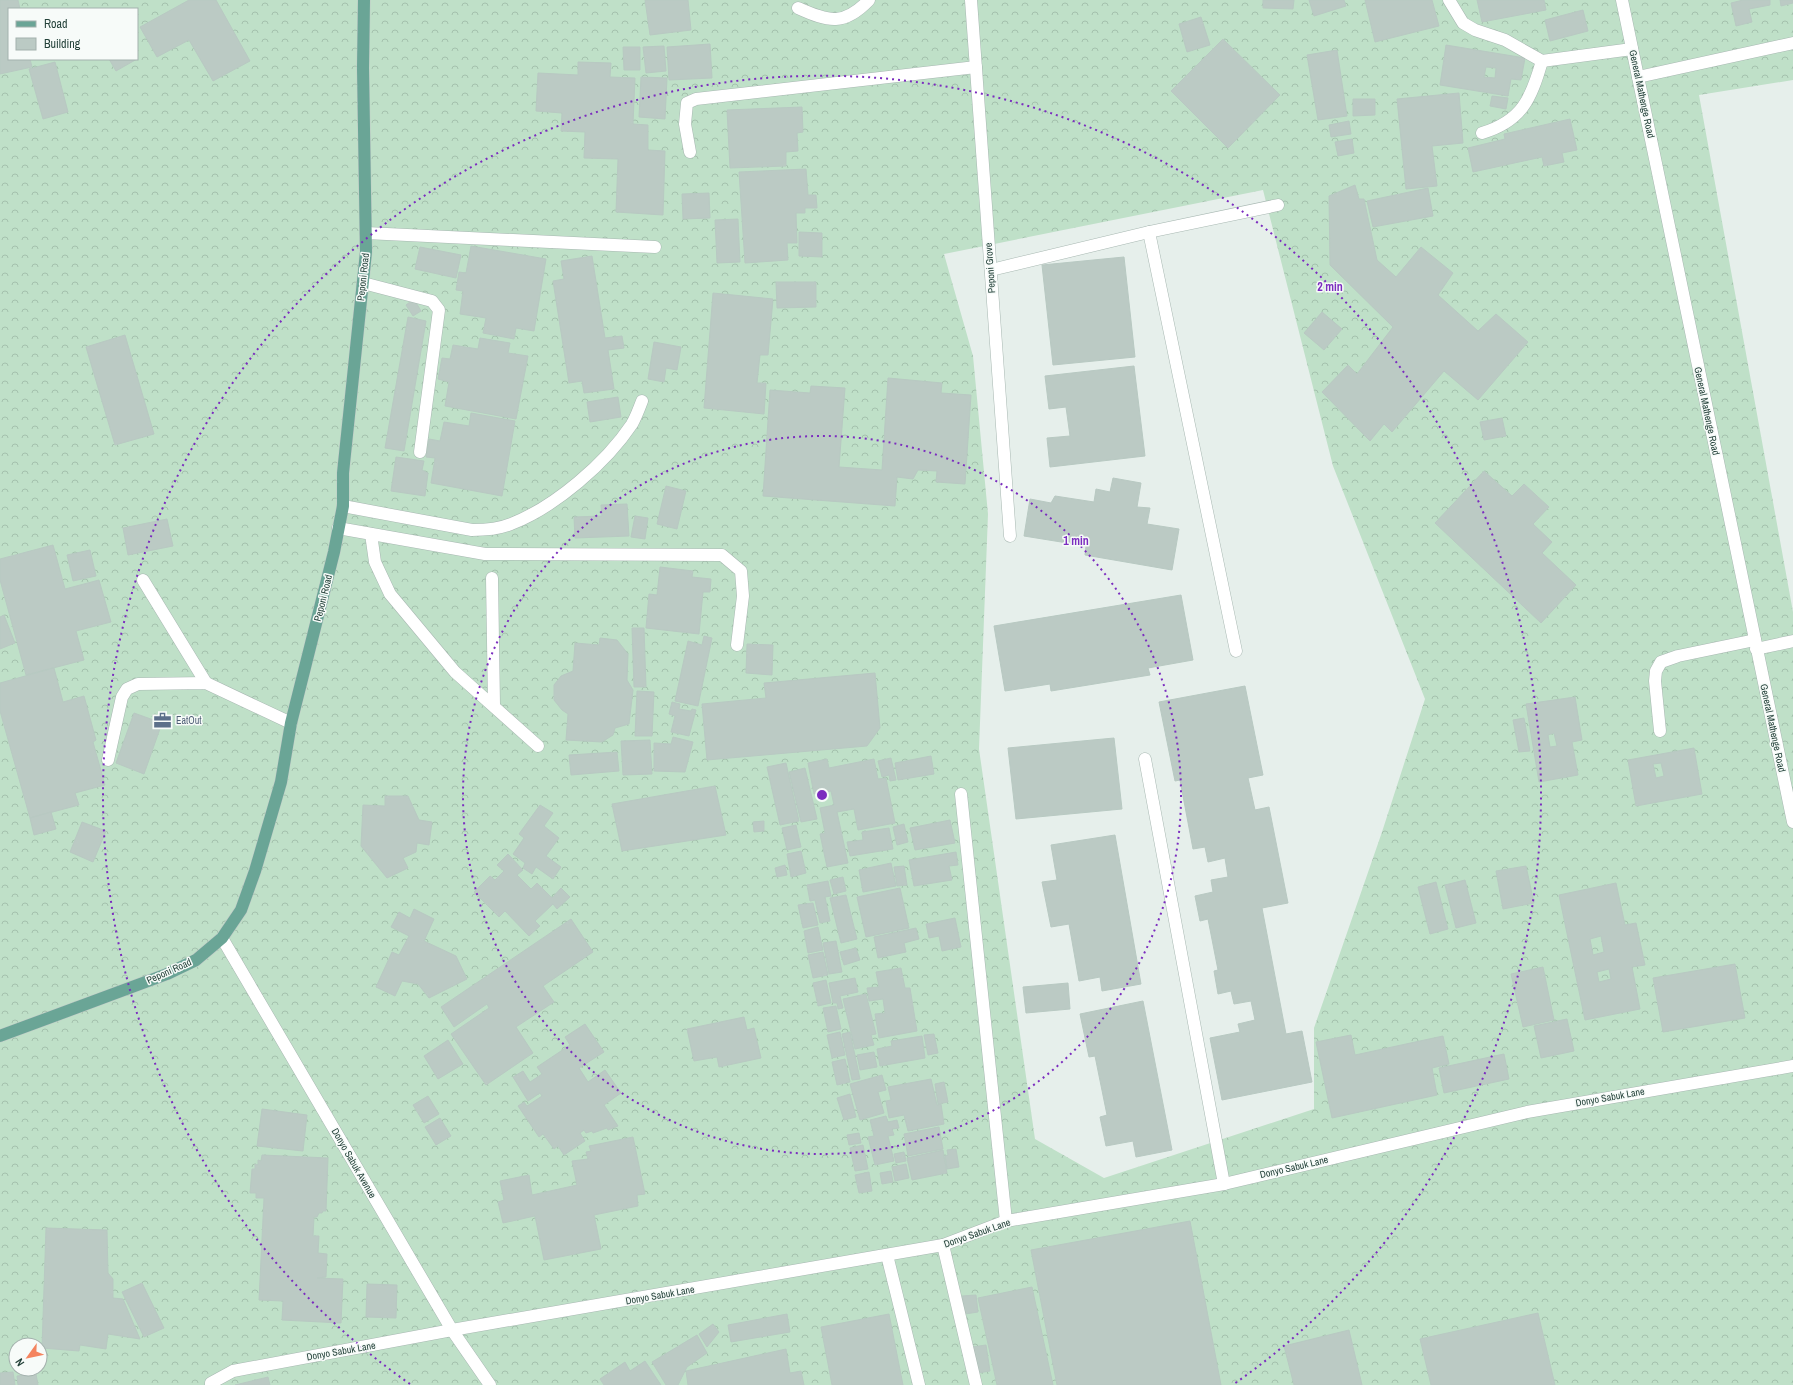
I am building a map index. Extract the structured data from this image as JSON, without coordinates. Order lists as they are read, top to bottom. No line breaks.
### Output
{"streets":{"main road":["Peponi Road"],"street":["General Mathenge Road","Peponi Grove","Donyo Sabuk Lane","Donyo Sabuk Avenue"]},"crossings":[["Peponi Road","Donyo Sabuk Avenue"],["Donyo Sabuk Lane","Donyo Sabuk Avenue"]],"places":{"office":["EatOut"]},"legend":["Road","Building"],"north":"bottom left","rings":["2 min","1 min"]}
